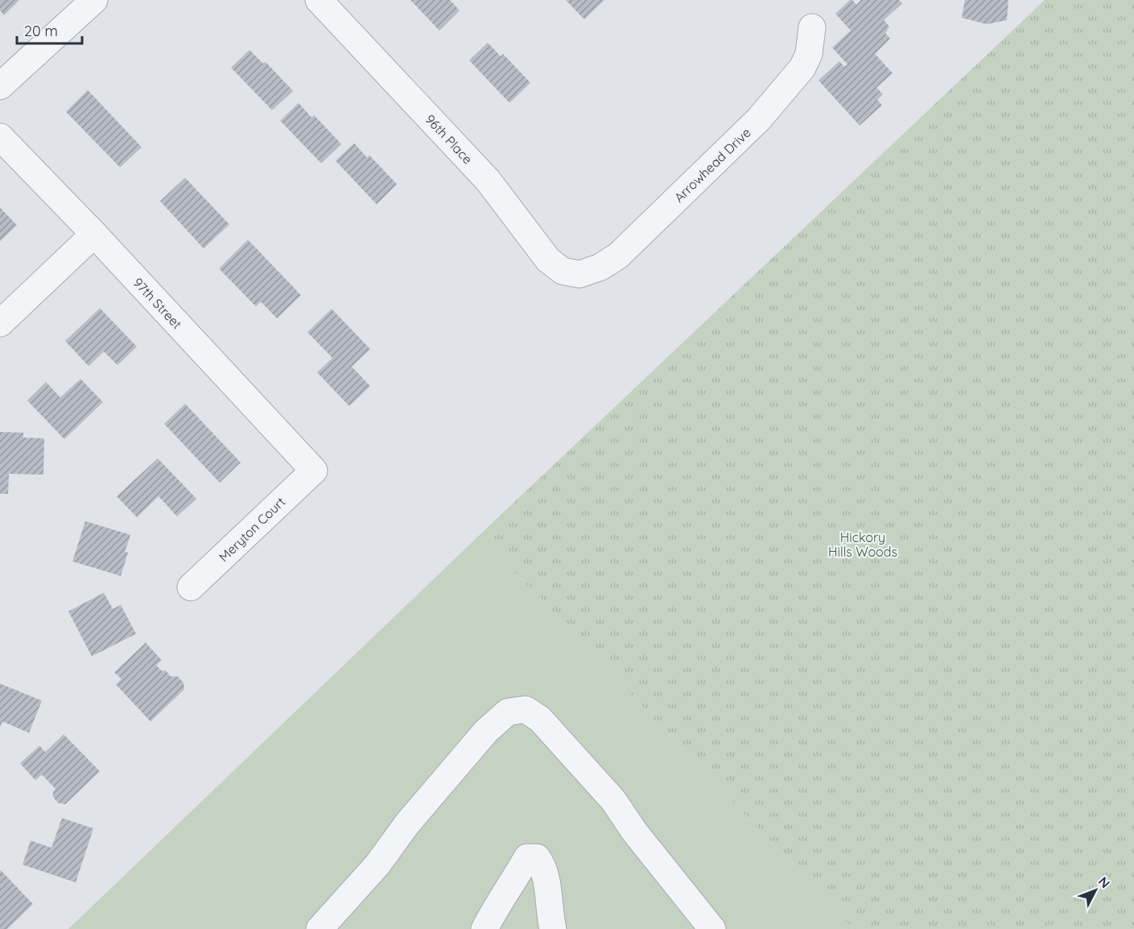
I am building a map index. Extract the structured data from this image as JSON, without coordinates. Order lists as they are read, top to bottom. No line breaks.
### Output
{"streets":{"street":["96th Place","Arrowhead Drive","97th Street","Meryton Court"]},"crossings":[["96th Place","Arrowhead Drive"],["97th Street","Meryton Court"]],"parks":["Hickory Hills Woods"],"scale_bar":"20 m","north":"top right"}
